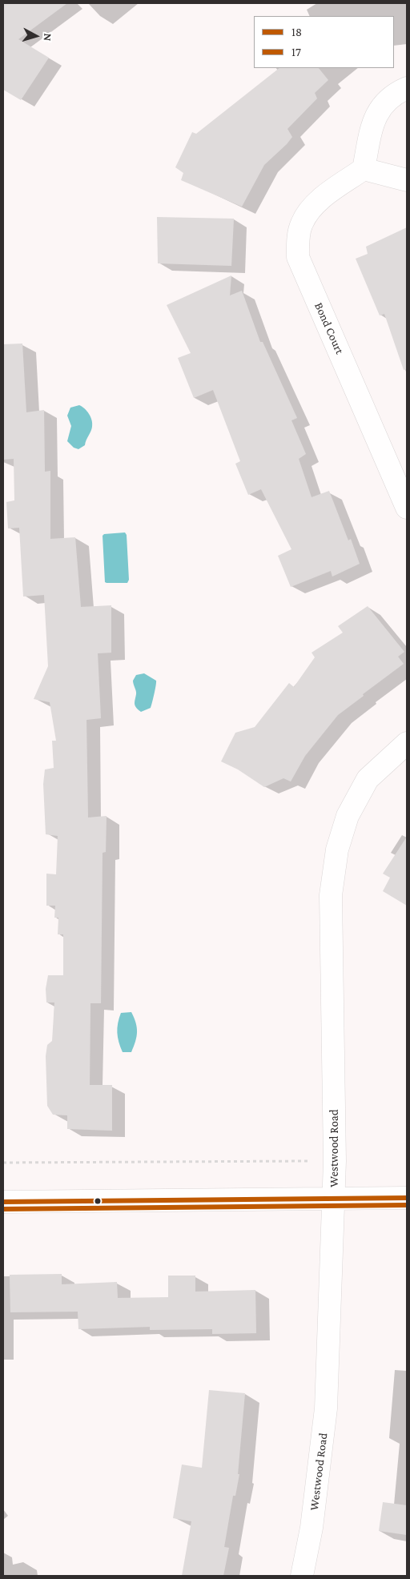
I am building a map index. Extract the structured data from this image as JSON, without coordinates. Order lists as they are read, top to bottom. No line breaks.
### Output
{"streets":{"street":["Bond Court","Westwood Road"]},"lines":["transit line 18","transit line 17"],"legend":["18","17"],"north":"right"}
